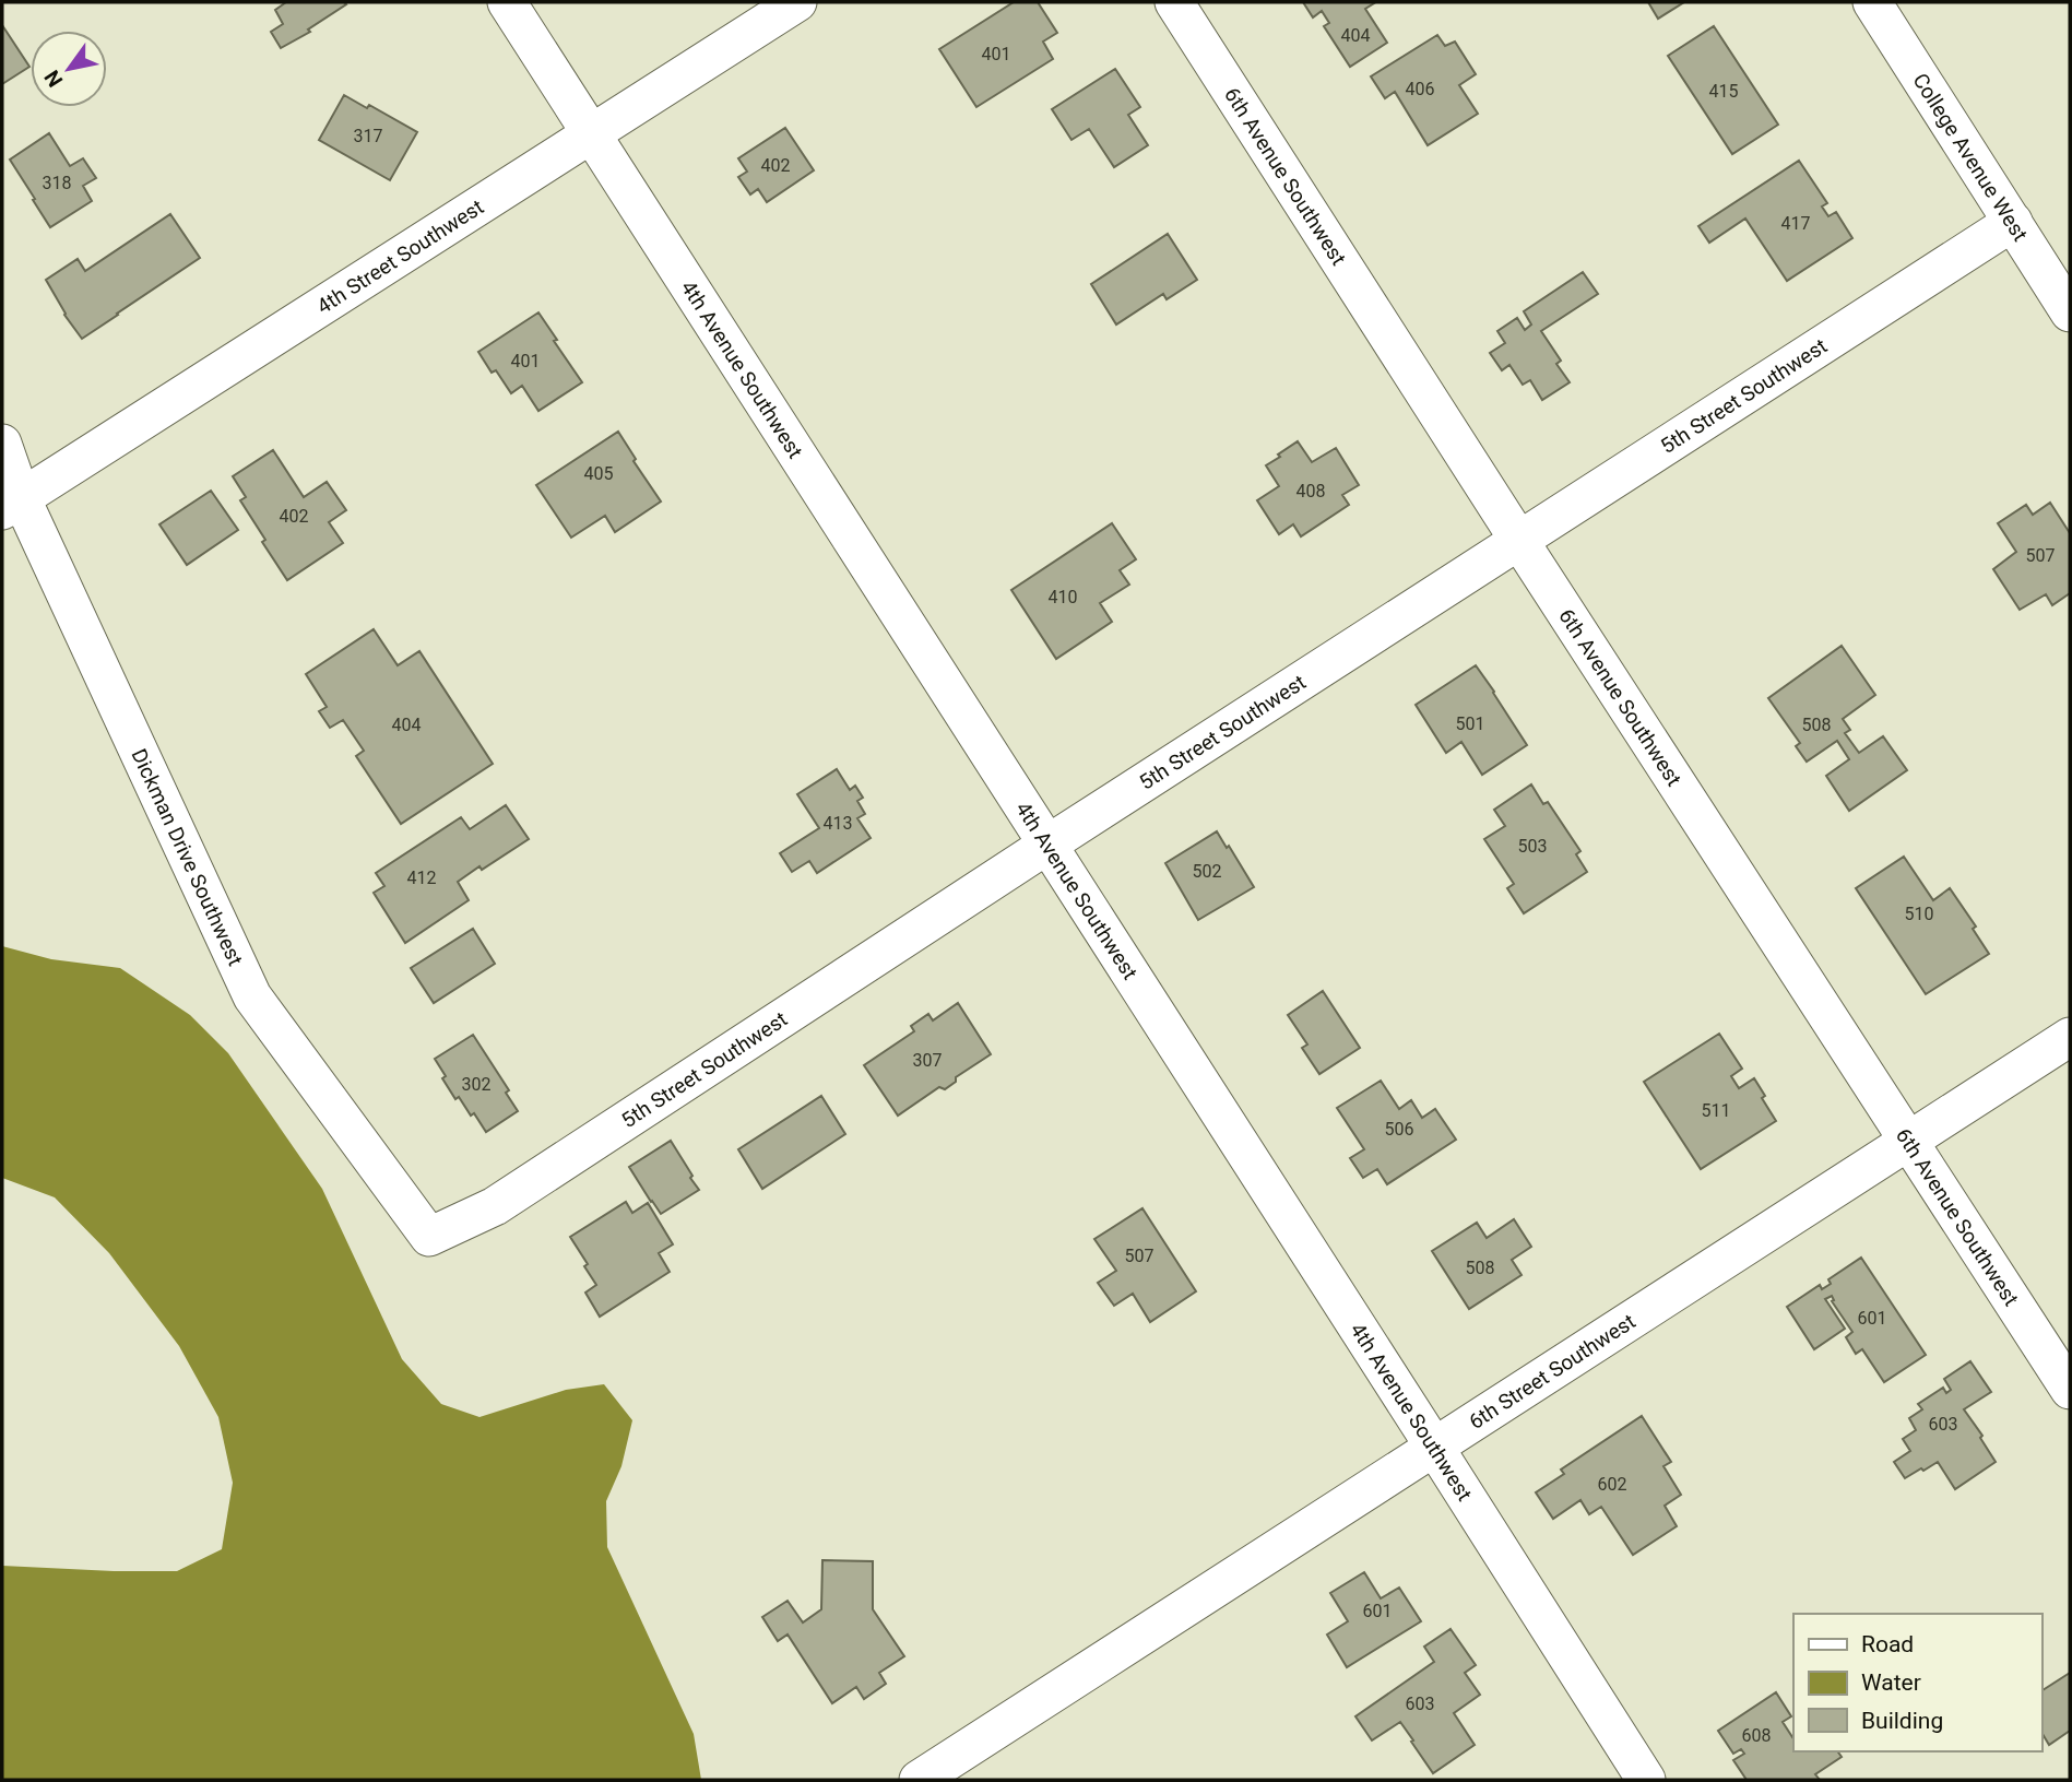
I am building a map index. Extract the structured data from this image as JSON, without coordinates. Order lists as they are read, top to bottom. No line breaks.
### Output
{"streets":{"street":["College Avenue West","6th Avenue Southwest","4th Street Southwest","4th Avenue Southwest","5th Street Southwest","Dickman Drive Southwest","6th Street Southwest"]},"crossings":[["College Avenue West","5th Street Southwest"],["6th Avenue Southwest","5th Street Southwest"],["6th Avenue Southwest","6th Street Southwest"],["4th Street Southwest","4th Avenue Southwest"],["4th Street Southwest","Dickman Drive Southwest"],["4th Avenue Southwest","5th Street Southwest"],["4th Avenue Southwest","6th Street Southwest"],["5th Street Southwest","Dickman Drive Southwest"]],"house_numbers":["404","401","406","415","317","402","318","417","401","405","408","402","507","410","501","404","508","413","503","502","412","510","307","302","511","506","507","508","601","603","602","601","603","608"],"legend":["Road","Water","Building"],"north":"bottom left"}
